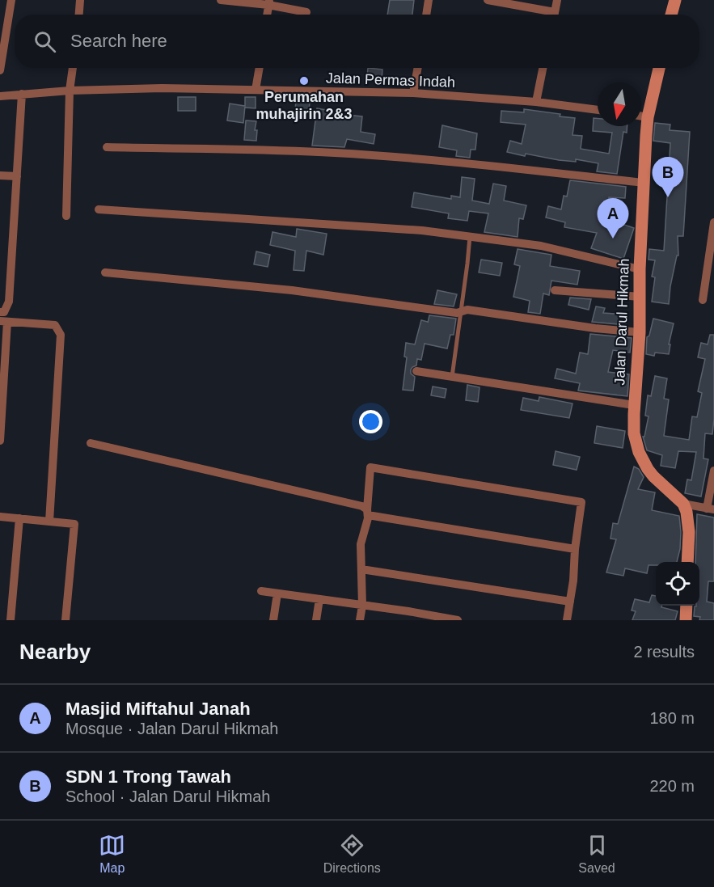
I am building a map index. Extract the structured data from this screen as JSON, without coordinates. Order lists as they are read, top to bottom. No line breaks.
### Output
{"streets":{"street":["Jalan Permas Indah","Jalan Darul Hikmah"]},"places":["Perumahan muhajirin 2&3"],"north":"bottom","page":{"search":"Search here","pins":["B","A"],"heading":["Nearby","2 results"],"list":[{"mark":"A","name":"Masjid Miftahul Janah","note":"Mosque · Jalan Darul Hikmah","value":"180 m"},{"mark":"B","name":"SDN 1 Trong Tawah","note":"School · Jalan Darul Hikmah","value":"220 m"}],"nav":["Map","Directions","Saved"]}}
